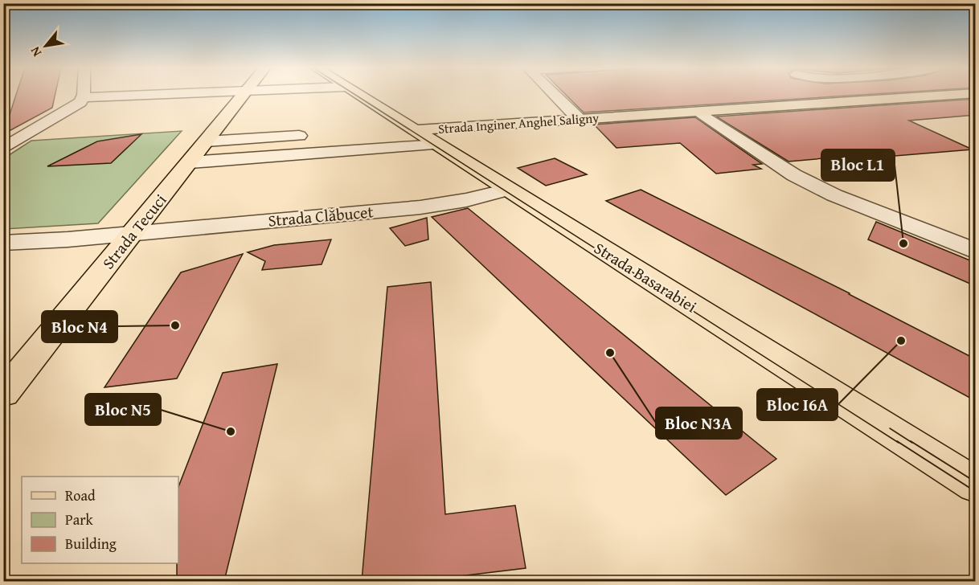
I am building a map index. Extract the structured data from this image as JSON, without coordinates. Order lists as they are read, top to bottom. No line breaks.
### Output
{"streets":{"main road":["Strada Inginer Anghel Saligny","Strada Tecuci","Strada Basarabiei"],"street":["Strada Clăbucet"]},"crossings":[["Strada Inginer Anghel Saligny","Strada Basarabiei"],["Strada Clăbucet","Strada Tecuci"],["Strada Clăbucet","Strada Basarabiei"]],"places":["Bloc L1","Bloc N4","Bloc I6A","Bloc N3A","Bloc N5"],"legend":["Road","Park","Building"],"north":"bottom left"}
